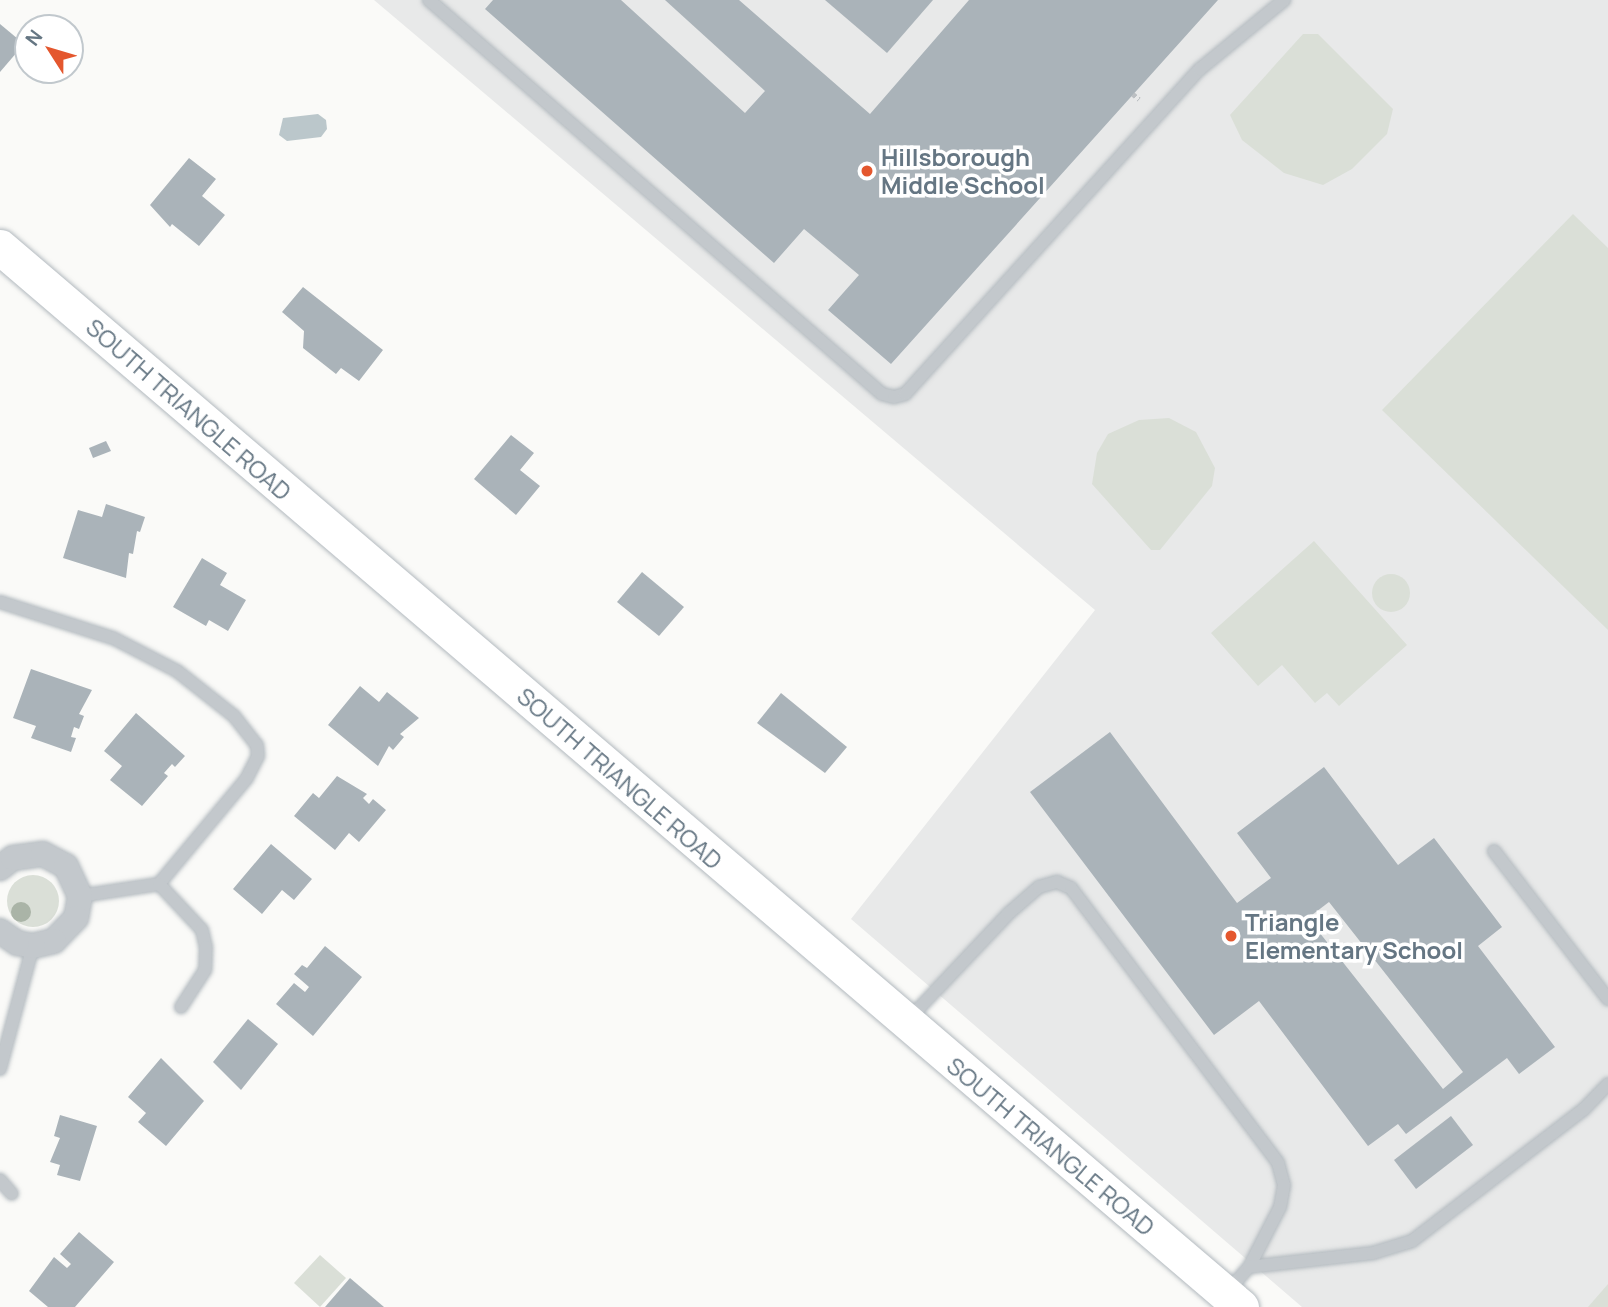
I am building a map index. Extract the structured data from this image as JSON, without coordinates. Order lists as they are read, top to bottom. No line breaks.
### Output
{"streets":{"street":["SOUTH TRIANGLE ROAD"]},"places":["Hillsborough Middle School","Triangle Elementary School"],"north":"top left"}
